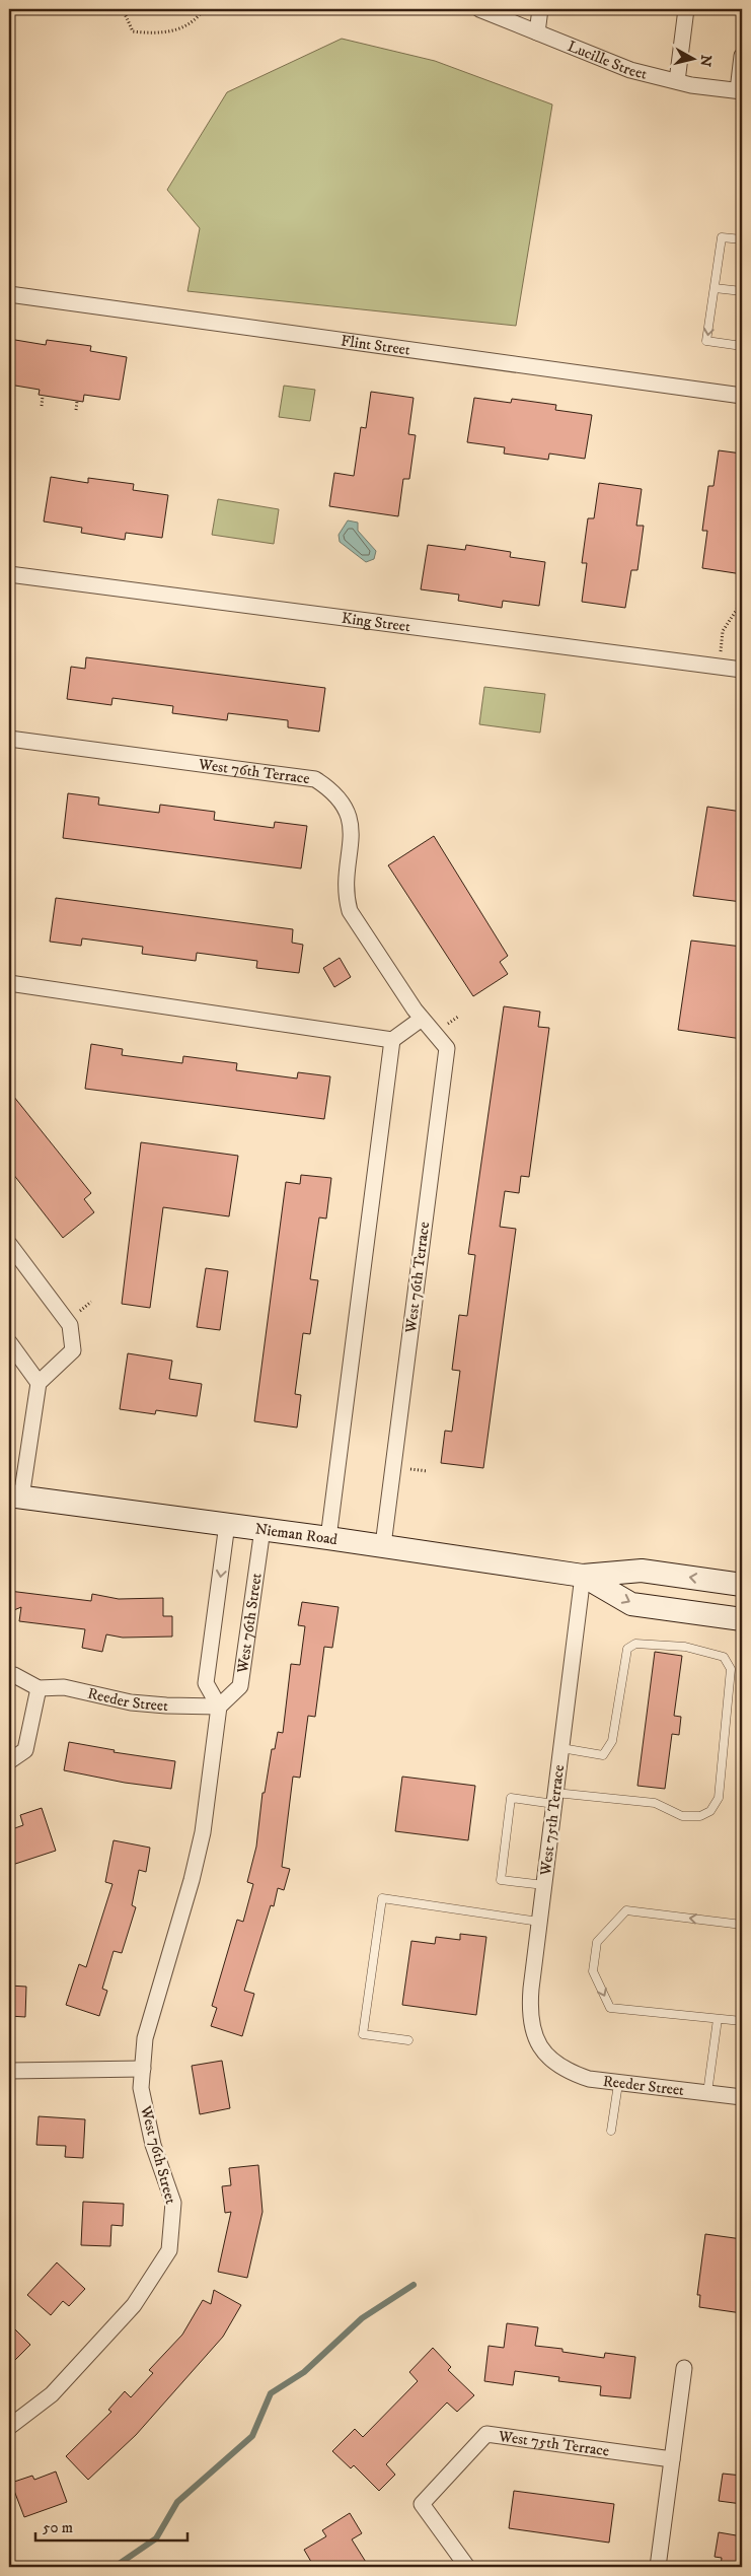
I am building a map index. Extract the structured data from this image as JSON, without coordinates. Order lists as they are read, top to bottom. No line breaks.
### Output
{"streets":{"street":["Lucille Street","Flint Street","King Street","West 76th Terrace","Nieman Road","West 76th Street","Reeder Street","West 75th Terrace"]},"crossings":[["West 76th Terrace","Nieman Road"],["Nieman Road","West 76th Street"],["Nieman Road","West 75th Terrace"],["West 76th Street","Reeder Street"],["Reeder Street","West 75th Terrace"]],"scale_bar":"50 m","north":"right"}
